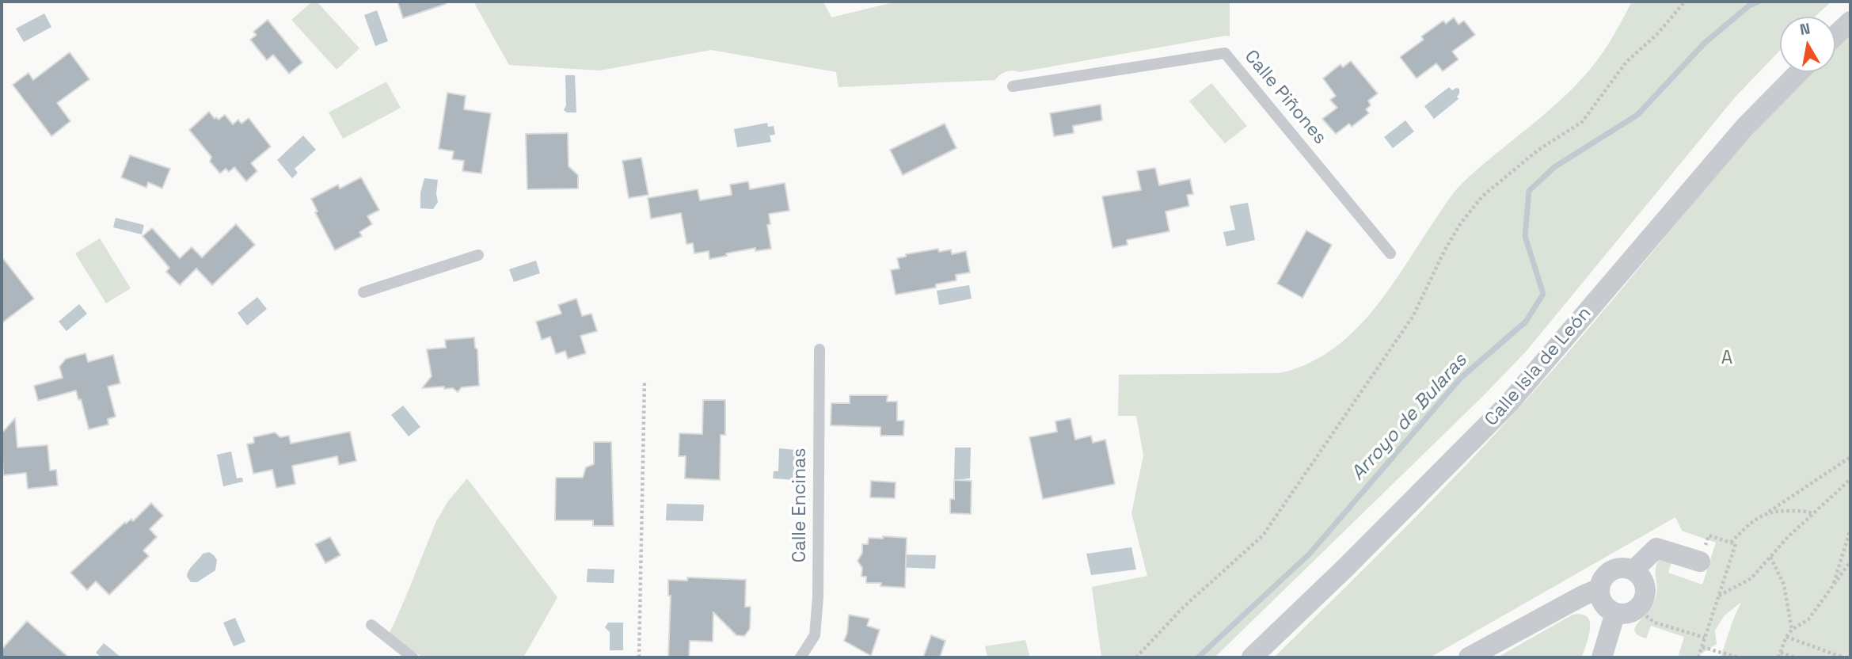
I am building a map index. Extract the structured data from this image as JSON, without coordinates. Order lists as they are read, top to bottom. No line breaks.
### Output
{"streets":{"street":["Calle Isla de León"],"lane":["Calle Piñones","Calle Encinas"]},"water":["Arroyo de Bularas"],"parks":["A"],"north":"top"}
